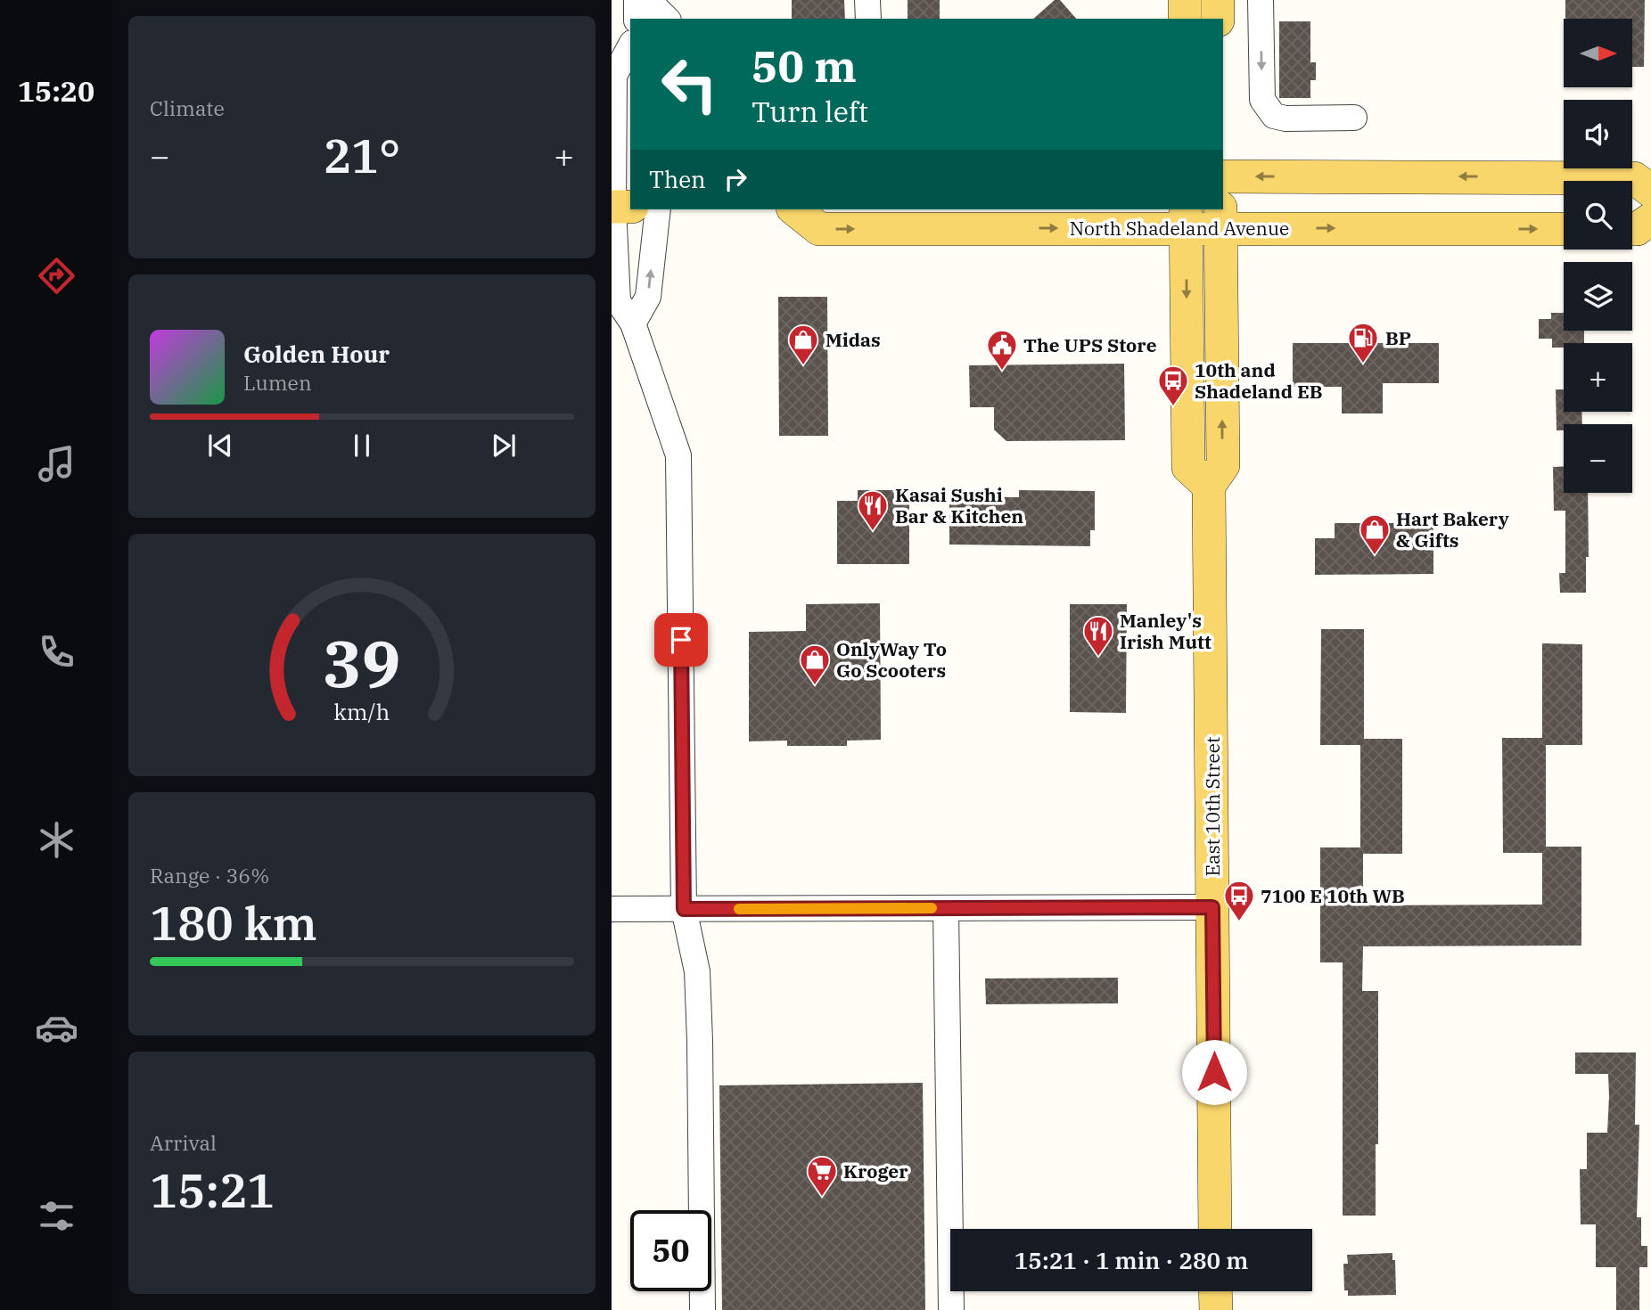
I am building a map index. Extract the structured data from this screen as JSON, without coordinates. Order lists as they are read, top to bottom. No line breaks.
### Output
{"streets":{"main road":["North Shadeland Avenue","East 10th Street"]},"crossings":[["North Shadeland Avenue","East 10th Street"]],"places":{"fuel station":["BP"],"shop":["Midas","Hart Bakery & Gifts","OnlyWay To Go Scooters"],"public building":["The UPS Store"],"bus stop":["10th and Shadeland EB","7100 E 10th WB"],"restaurant":["Kasai Sushi Bar & Kitchen","Manley's Irish Mutt"],"supermarket":["Kroger"]},"north":"right","page":{"tabs":"15:20","tile":["Climate",["Range · 36%","180 km"],["Arrival","15:21"]],"map_buttons":["+","−"],"turn":["50 m","Turn left"],"heat":["−","21°","+"],"then":"Then","song":["Golden Hour","Lumen"],"limit":"50","trip":"15:21 · 1 min · 280 m","gauge":["39","km/h"]}}
